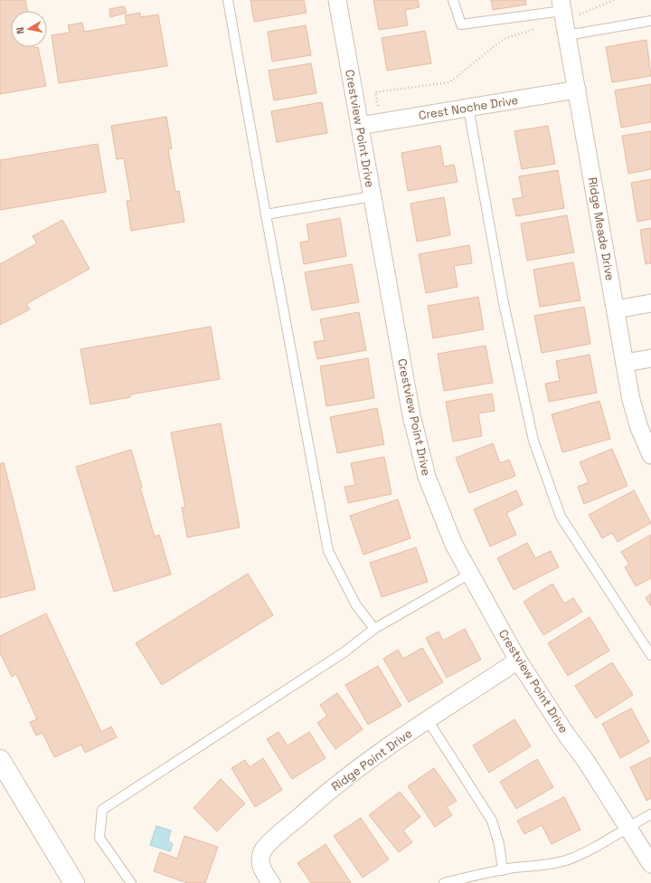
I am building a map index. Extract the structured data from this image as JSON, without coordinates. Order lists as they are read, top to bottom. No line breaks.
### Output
{"streets":{"street":["Crest Noche Drive","Crestview Point Drive","Ridge Meade Drive","Ridge Point Drive"]},"crossings":[["Crest Noche Drive","Crestview Point Drive"],["Crest Noche Drive","Ridge Meade Drive"],["Crestview Point Drive","Ridge Point Drive"]],"north":"left"}
